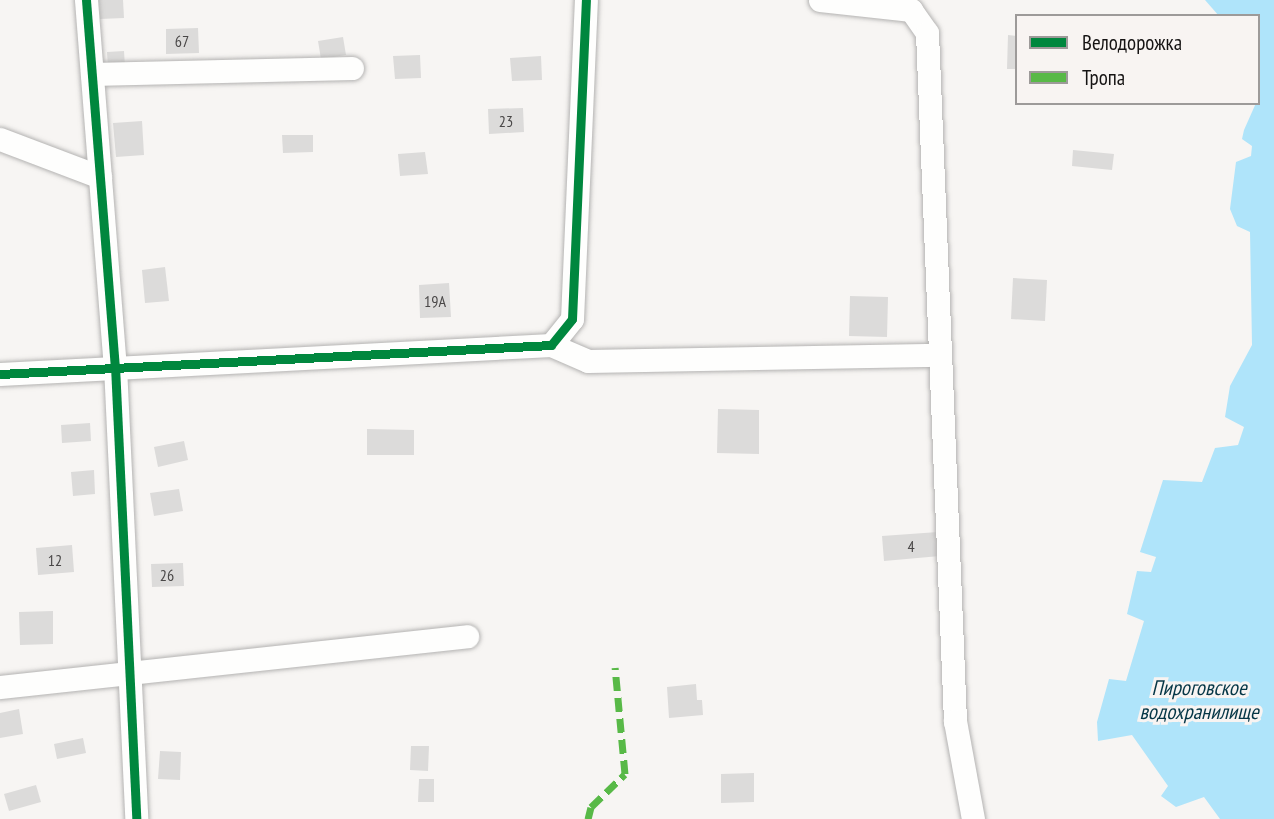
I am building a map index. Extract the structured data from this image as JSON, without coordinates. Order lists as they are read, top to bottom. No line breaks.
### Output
{"water":["Пироговское водохранилище"],"house_numbers":["67","23","19А","4","12","26"],"legend":["Велодорожка","Тропа"]}
